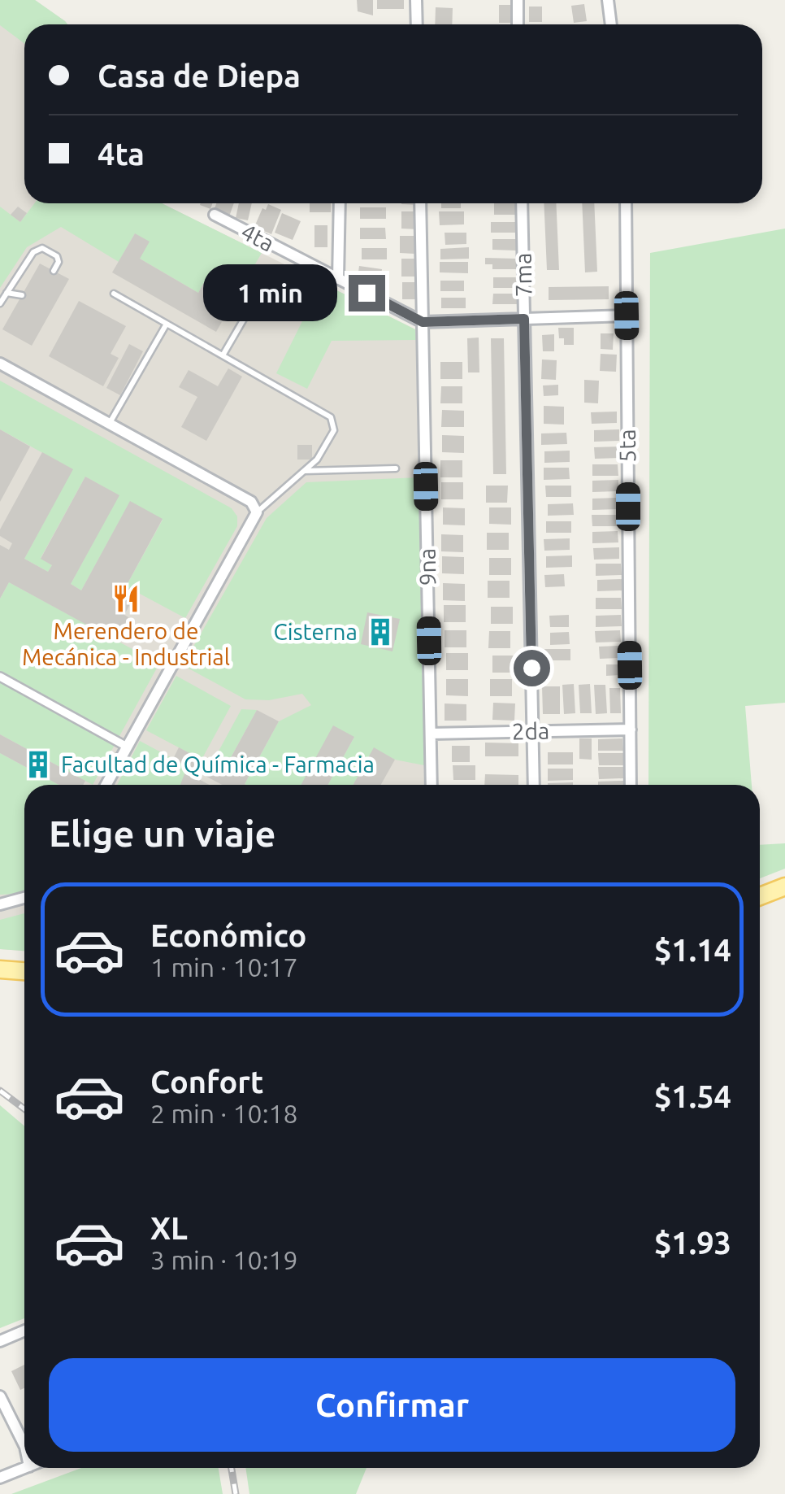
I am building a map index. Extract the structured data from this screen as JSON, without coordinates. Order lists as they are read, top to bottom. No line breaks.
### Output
{"streets":{"street":["4ta","7ma","5ta","9na","2da"]},"crossings":[["4ta","7ma"],["4ta","5ta"],["4ta","9na"],["7ma","2da"],["5ta","2da"],["9na","2da"]],"places":{"restaurant":["Merendero de Mecánica - Industrial"],"building":["Cisterna","Facultad de Química - Farmacia"]},"page":{"banner":["Casa de Diepa","4ta"],"bubble":"1 min","heading":"Elige un viaje","list":[{"name":"Económico","note":"1 min · 10:17","value":"$1.14"},{"name":"Confort","note":"2 min · 10:18","value":"$1.54"},{"name":"XL","note":"3 min · 10:19","value":"$1.93"}],"buttons":"Confirmar"}}
